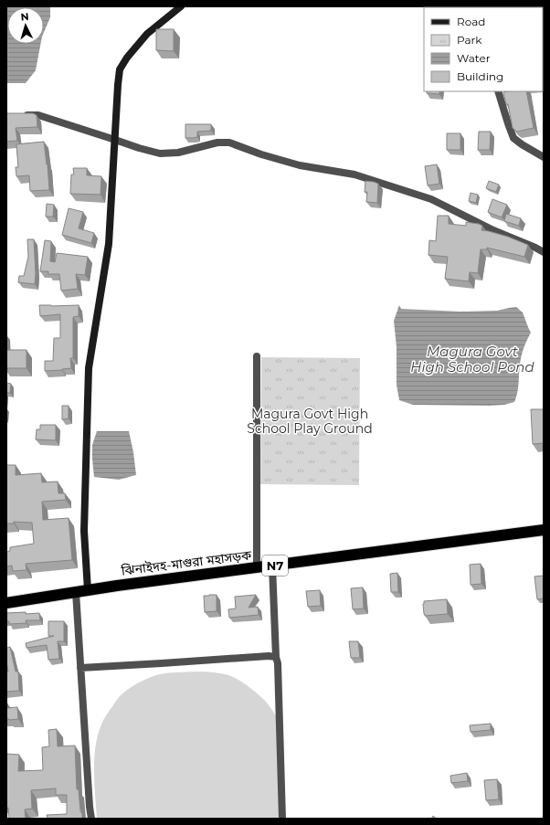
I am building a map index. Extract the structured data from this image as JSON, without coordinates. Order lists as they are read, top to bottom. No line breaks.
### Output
{"streets":{"highway":["ঝিনাইদহ-মাগুরা মহাসড়ক","N7"]},"water":["Magura Govt High School Pond"],"parks":["Magura Govt High School Play Ground"],"legend":["Road","Park","Water","Building"],"north":"top"}
